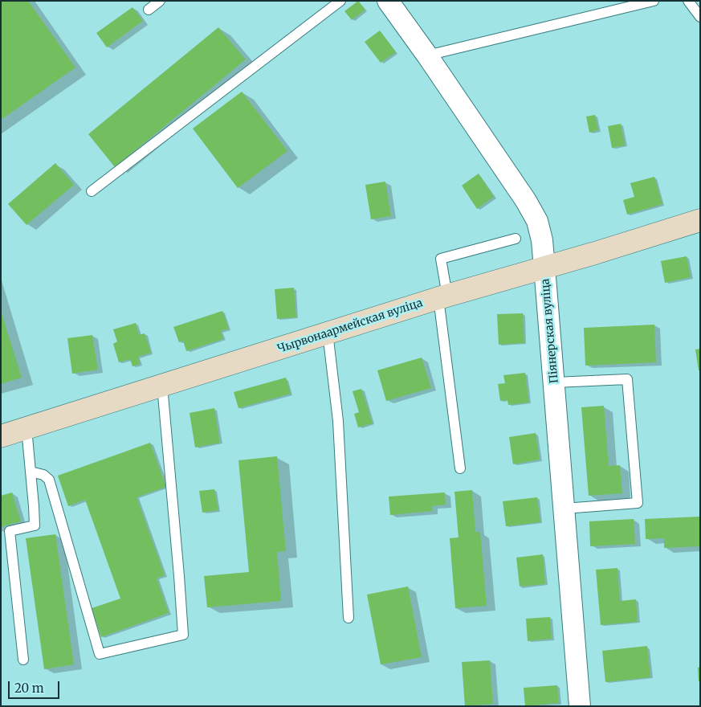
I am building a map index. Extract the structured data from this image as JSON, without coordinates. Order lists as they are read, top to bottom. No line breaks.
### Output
{"streets":{"main road":["Чырвонаармейская вуліца"],"street":["Піянерская вуліца"]},"crossings":[["Чырвонаармейская вуліца","Піянерская вуліца"]],"scale_bar":"20 m"}
